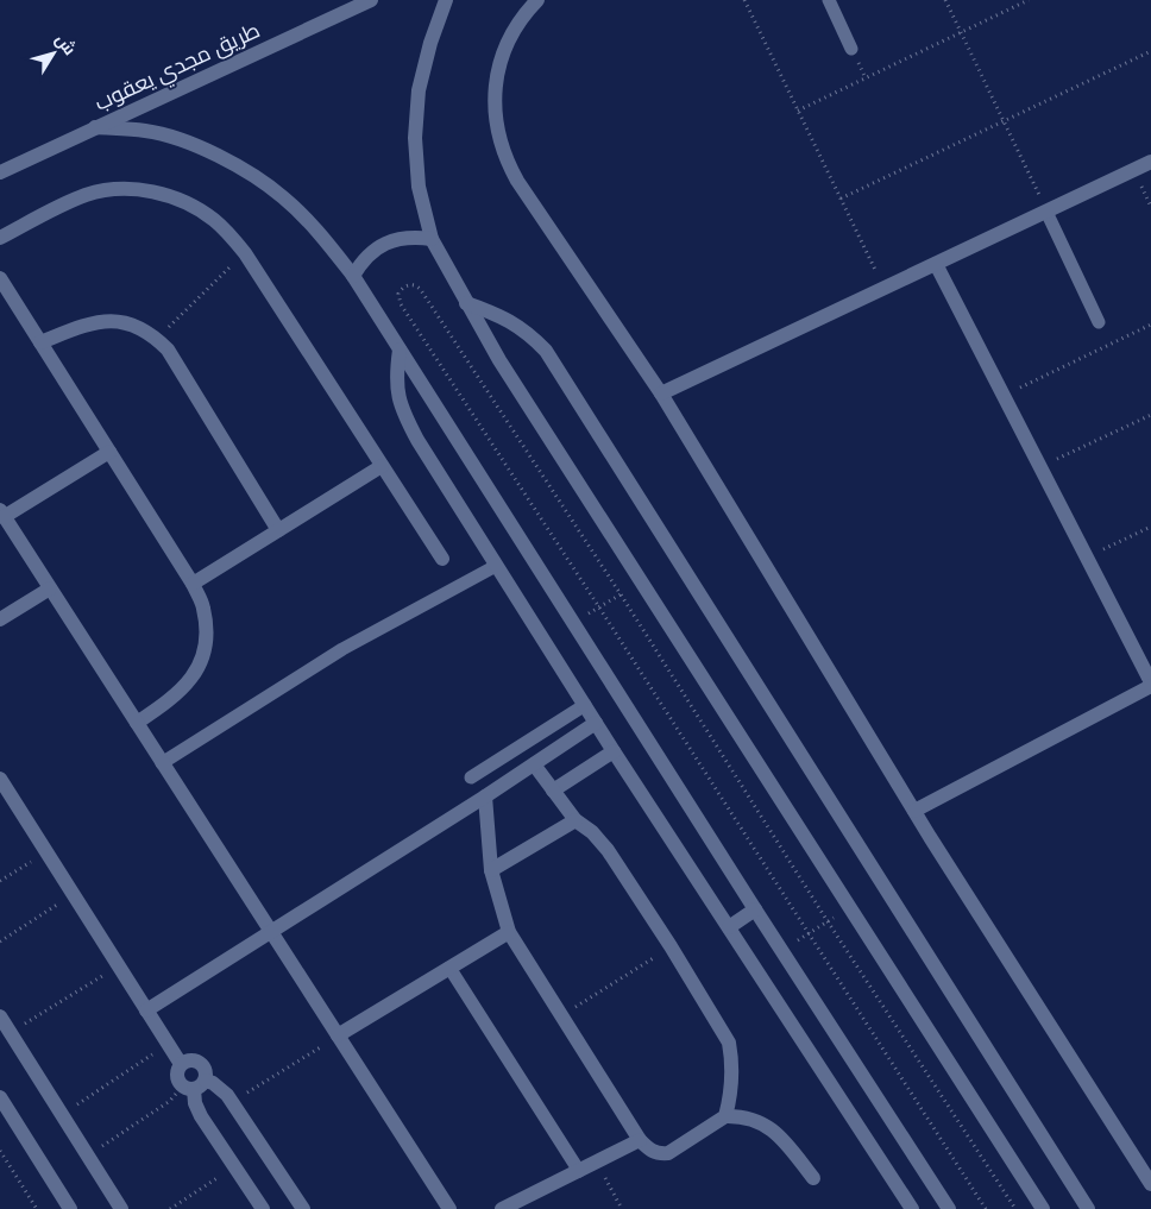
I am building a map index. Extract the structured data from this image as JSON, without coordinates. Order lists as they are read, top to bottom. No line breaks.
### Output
{"streets":{"street":["طريق مجدي يعقوب"]},"north":"top right"}
